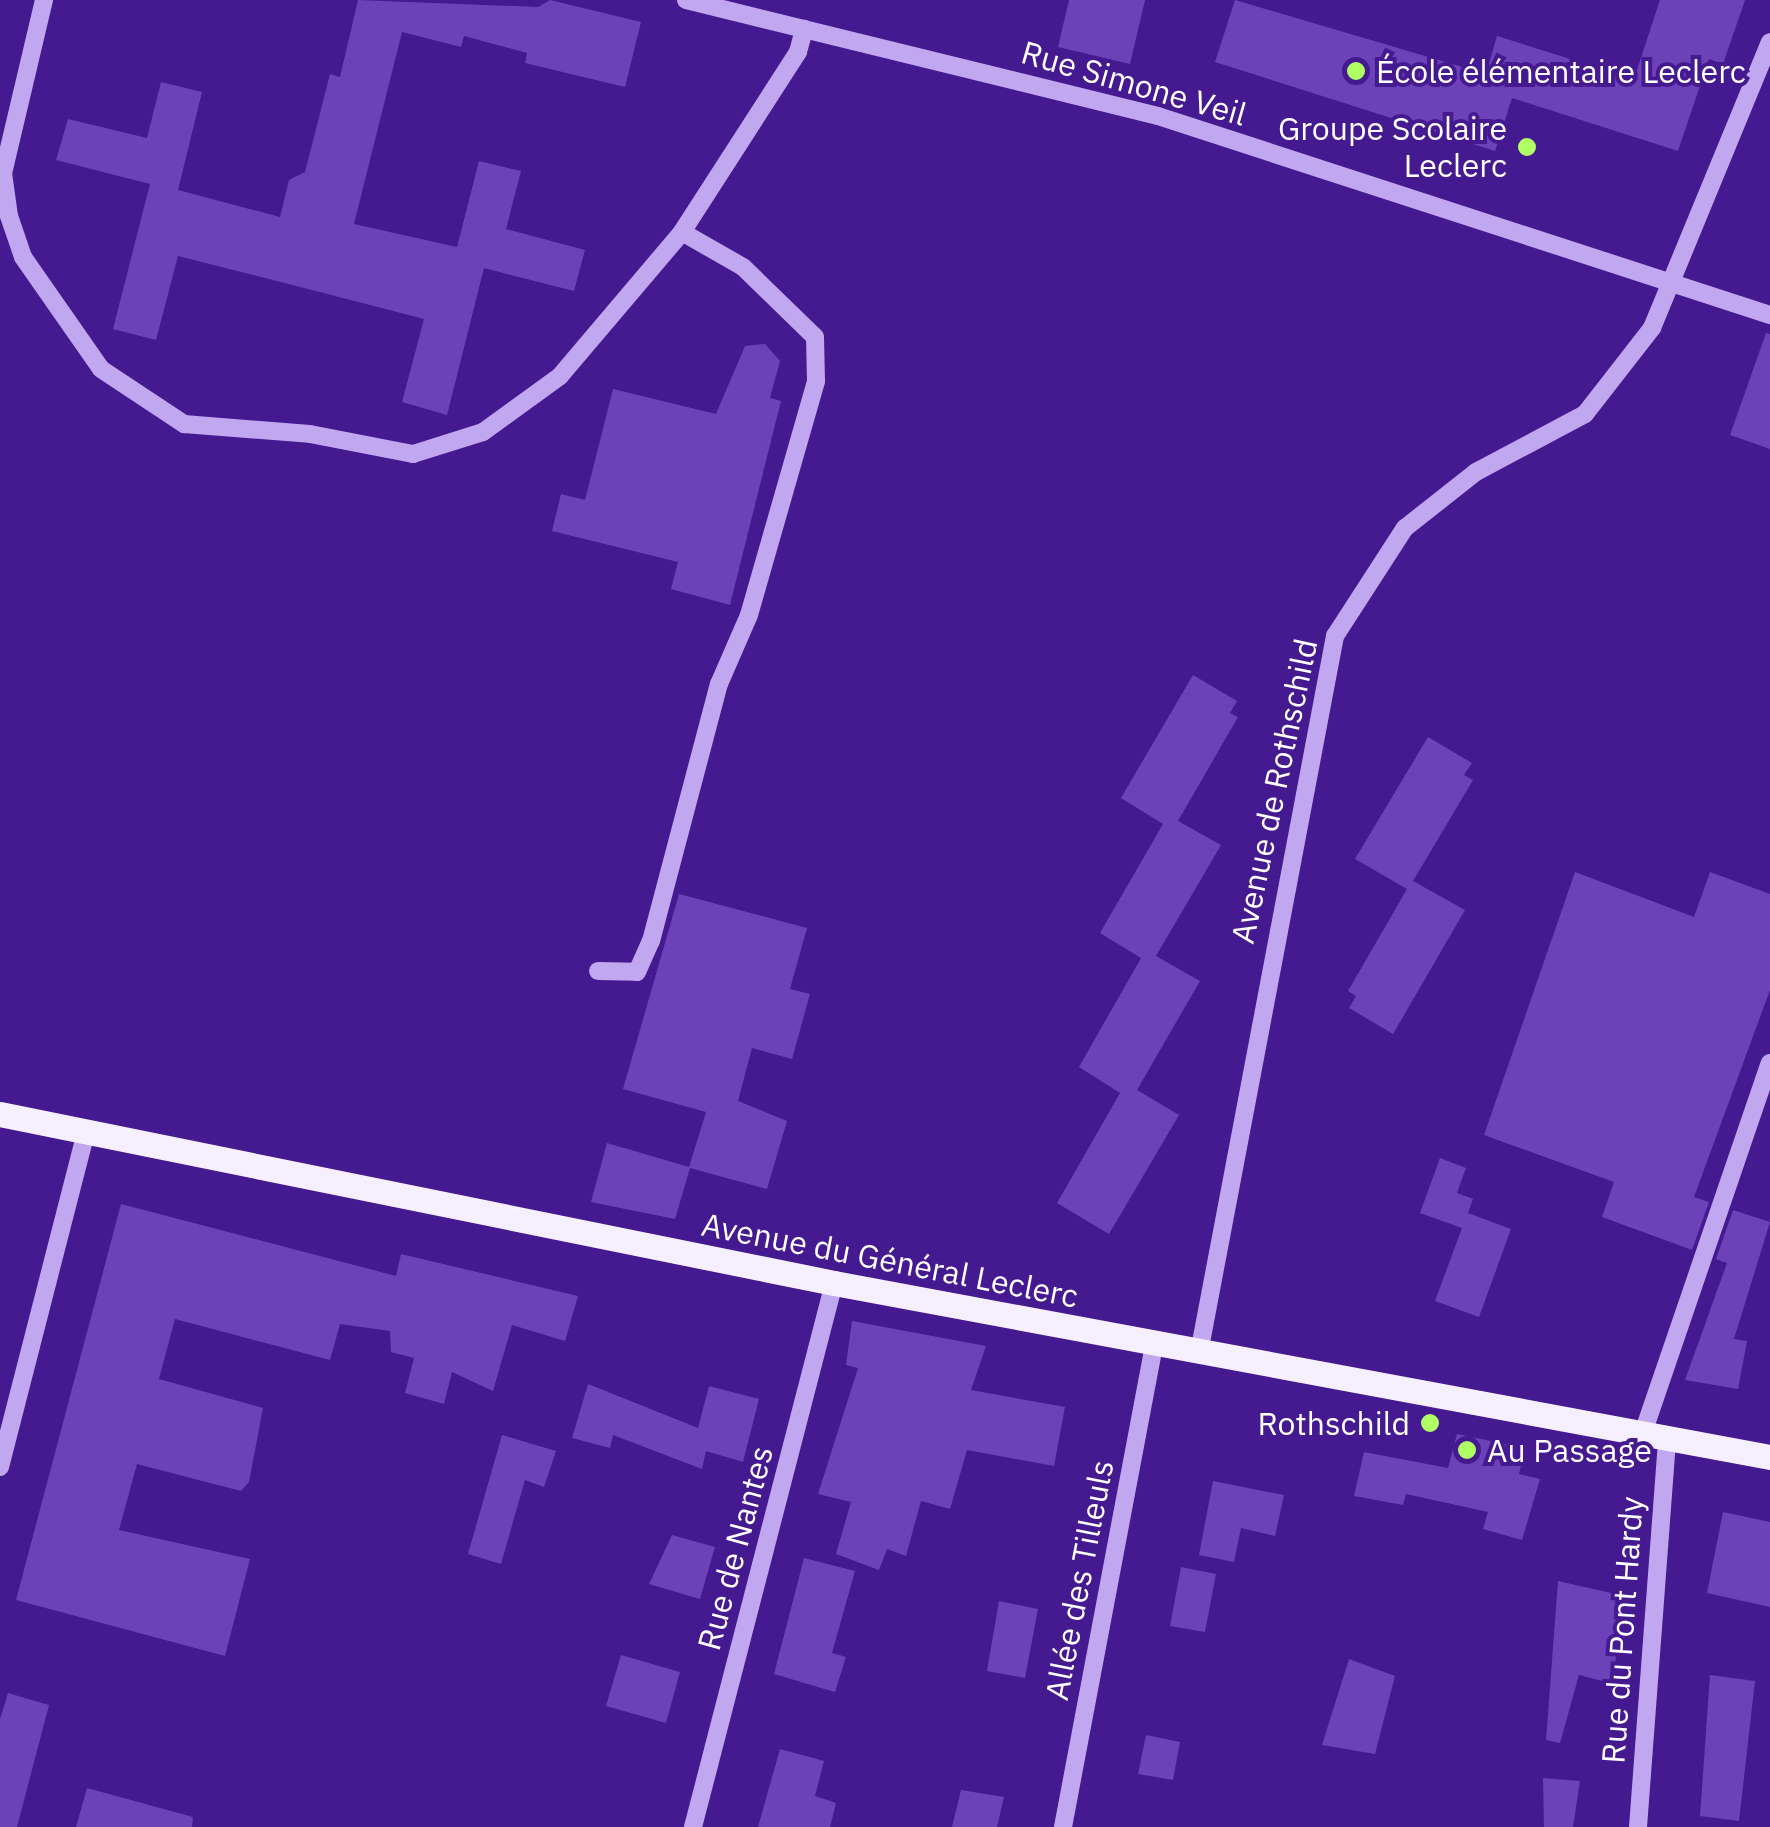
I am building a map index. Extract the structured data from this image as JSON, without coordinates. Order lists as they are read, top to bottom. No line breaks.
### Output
{"streets":{"main road":["Avenue du Général Leclerc"],"street":["Rue Simone Veil","Avenue de Rothschild","Rue de Nantes","Allée des Tilleuls","Rue du Pont Hardy"]},"crossings":[["Rue Simone Veil","Avenue de Rothschild"],["Avenue de Rothschild","Avenue du Général Leclerc"],["Avenue du Général Leclerc","Rue de Nantes"],["Avenue du Général Leclerc","Allée des Tilleuls"],["Avenue du Général Leclerc","Rue du Pont Hardy"]],"places":["École élémentaire Leclerc","Groupe Scolaire Leclerc","Rothschild","Au Passage"]}
